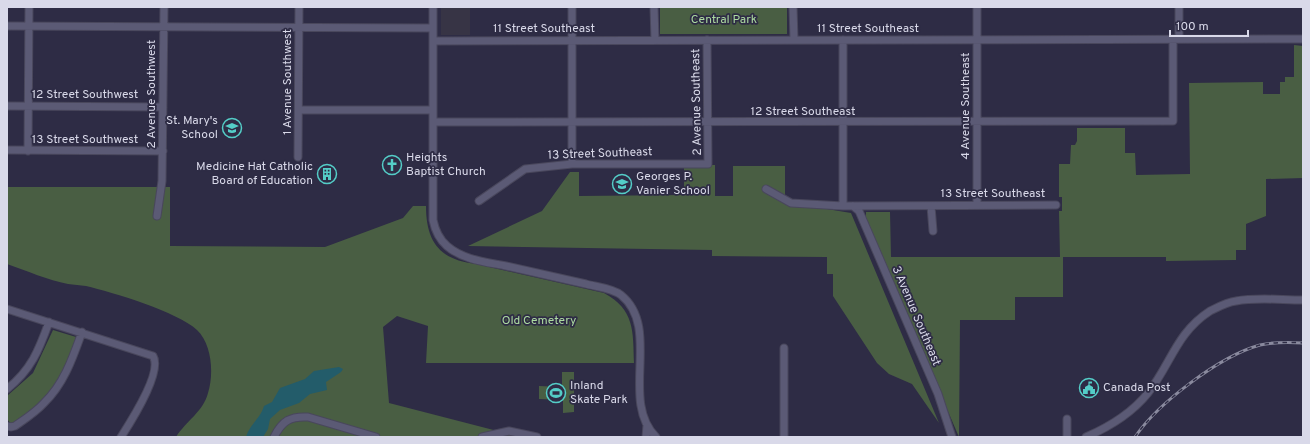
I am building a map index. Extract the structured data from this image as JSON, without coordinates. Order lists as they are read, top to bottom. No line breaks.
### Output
{"streets":{"street":["11 Street Southeast","1 Avenue Southwest","2 Avenue Southwest","12 Street Southwest","2 Avenue Southeast","4 Avenue Southeast","12 Street Southeast","13 Street Southwest","13 Street Southeast","3 Avenue Southeast"]},"crossings":[["11 Street Southeast","2 Avenue Southeast"],["11 Street Southeast","4 Avenue Southeast"],["11 Street Southeast","12 Street Southeast"],["2 Avenue Southwest","12 Street Southwest"],["2 Avenue Southwest","13 Street Southwest"],["2 Avenue Southeast","12 Street Southeast"],["2 Avenue Southeast","13 Street Southeast"],["4 Avenue Southeast","12 Street Southeast"],["4 Avenue Southeast","13 Street Southeast"],["13 Street Southeast","3 Avenue Southeast"]],"parks":["Central Park","Old Cemetery"],"places":{"school or university":["St. Mary's School","Georges P. Vanier School"],"church":["Heights Baptist Church"],"building":["Medicine Hat Catholic Board of Education"],"public building":["Canada Post"],"sports":["Inland Skate Park"]},"scale_bar":"100 m"}
